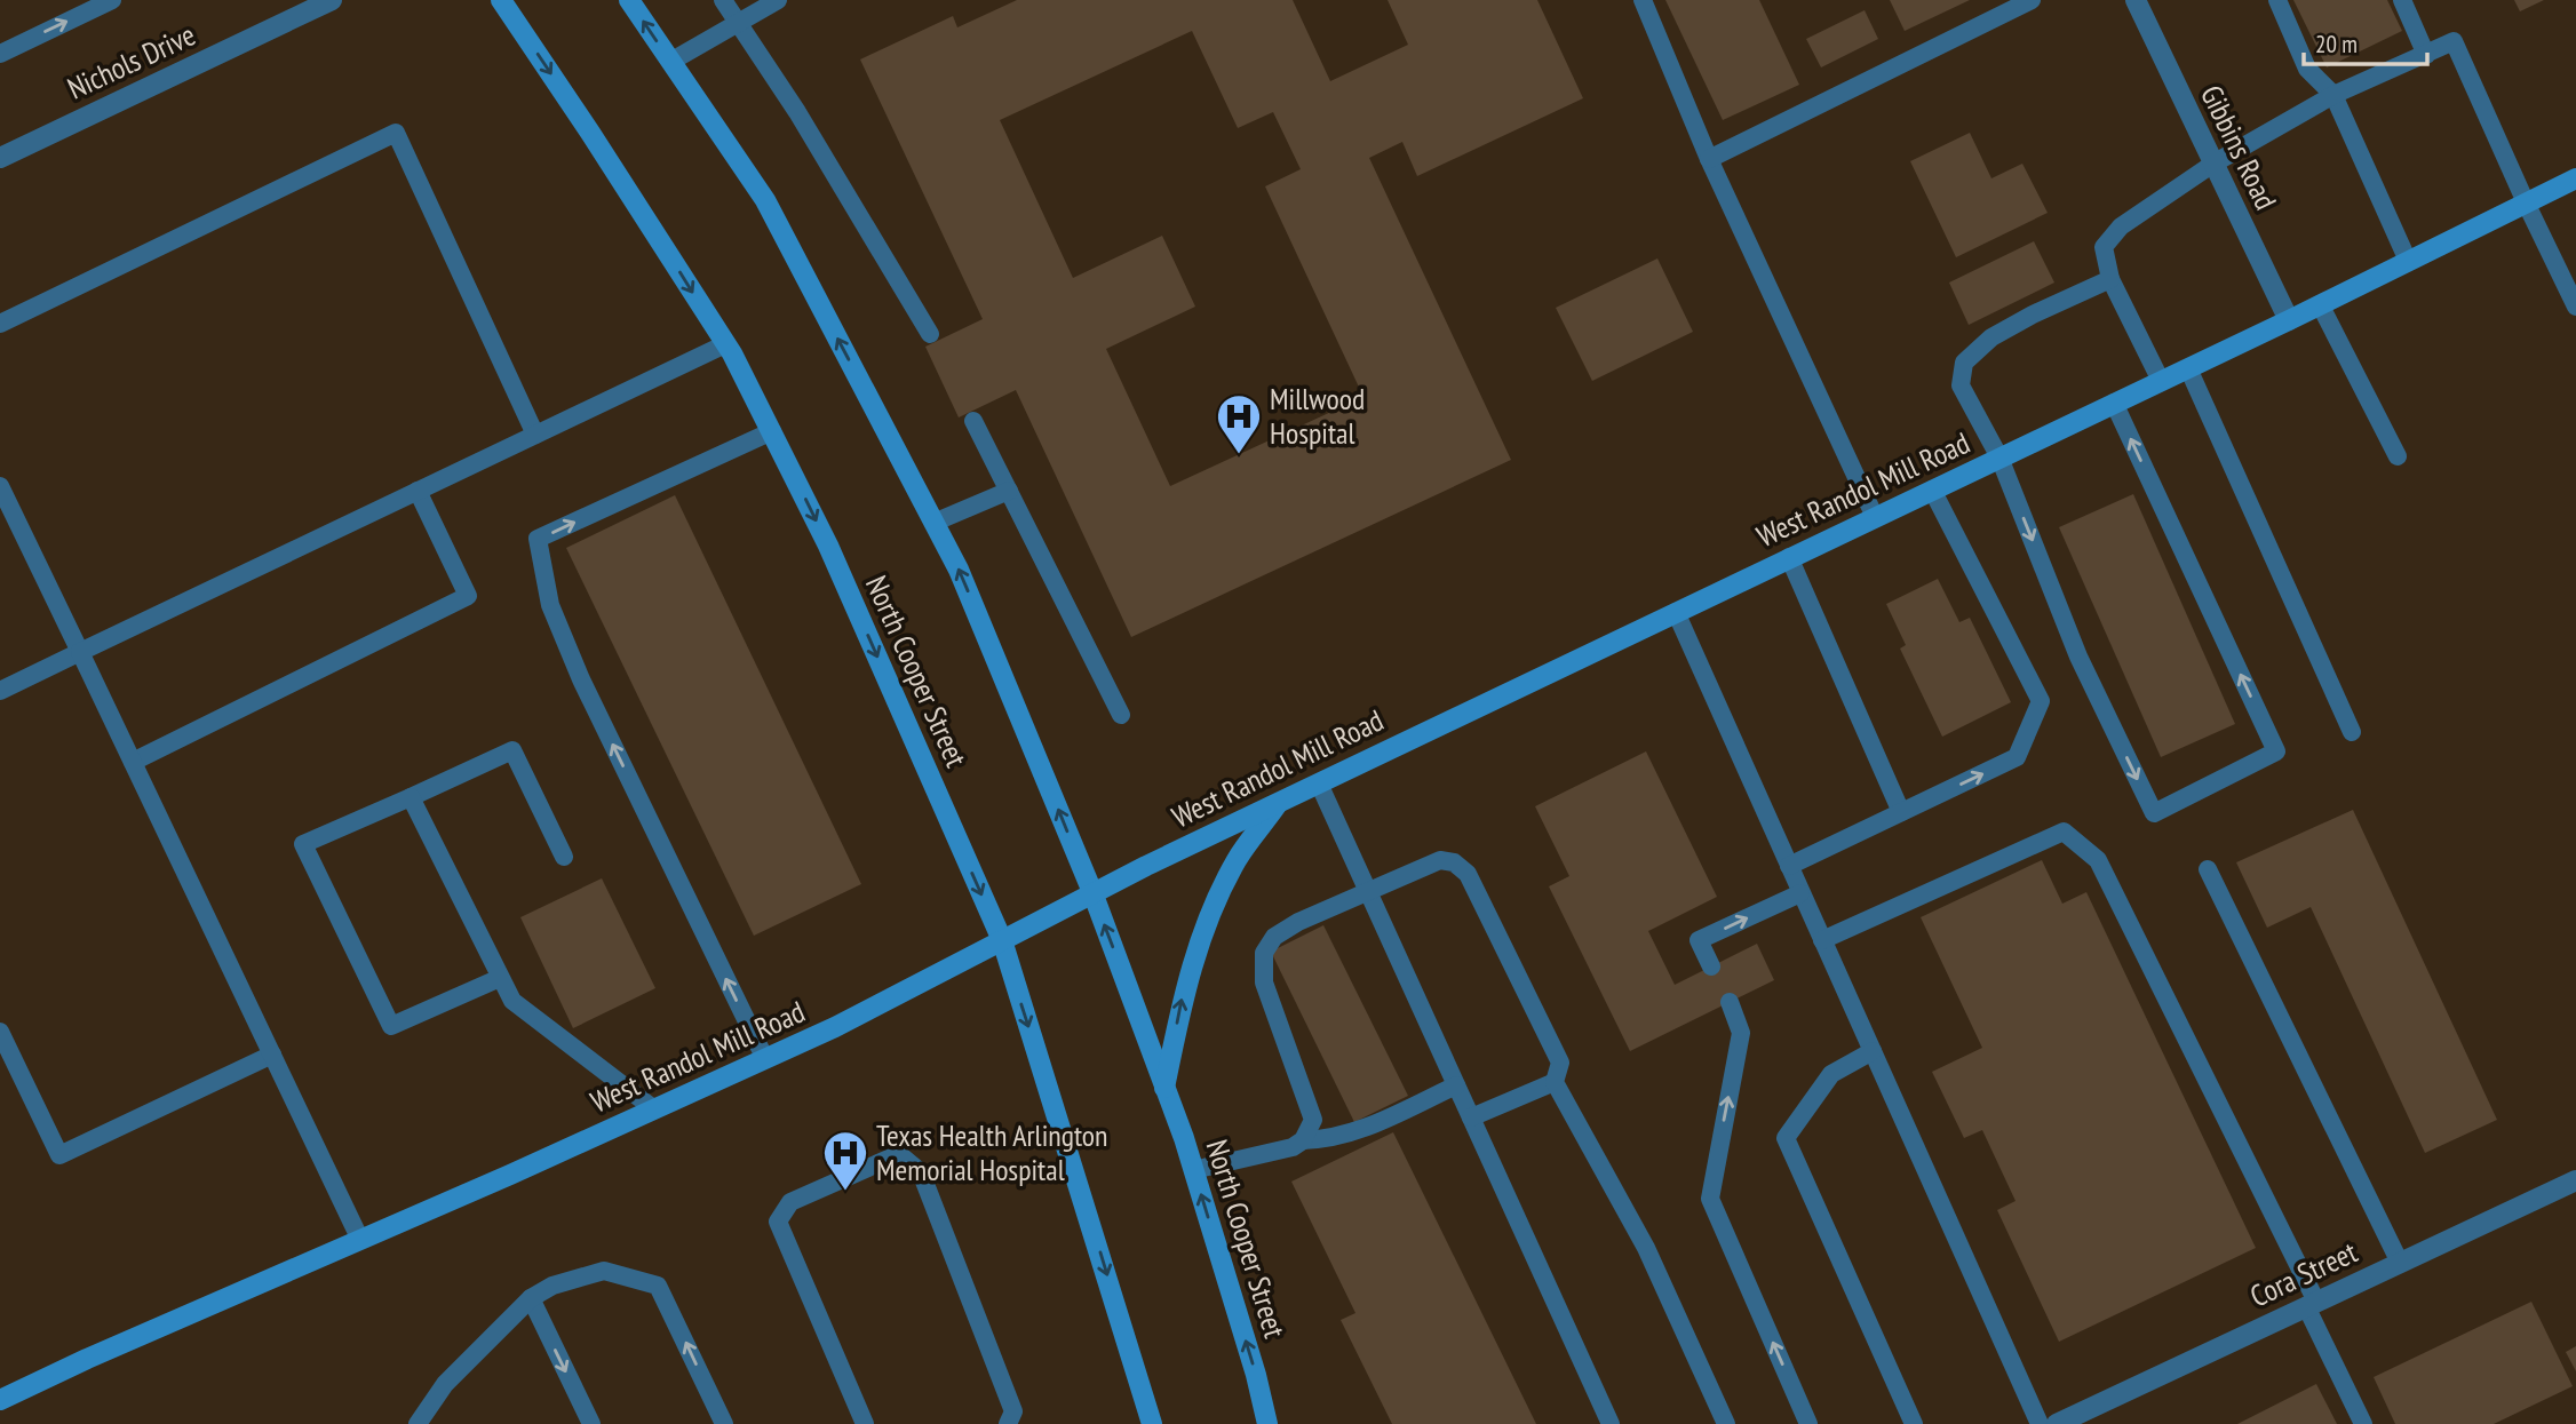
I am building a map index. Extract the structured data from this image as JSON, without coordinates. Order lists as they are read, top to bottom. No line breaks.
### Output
{"streets":{"main road":["West Randol Mill Road","North Cooper Street"],"street":["Nichols Drive","Gibbins Road","Cora Street"]},"crossings":[["Gibbins Road","West Randol Mill Road"],["West Randol Mill Road","North Cooper Street"]],"places":{"hospital":["Millwood Hospital","Texas Health Arlington Memorial Hospital"]},"scale_bar":"20 m"}
